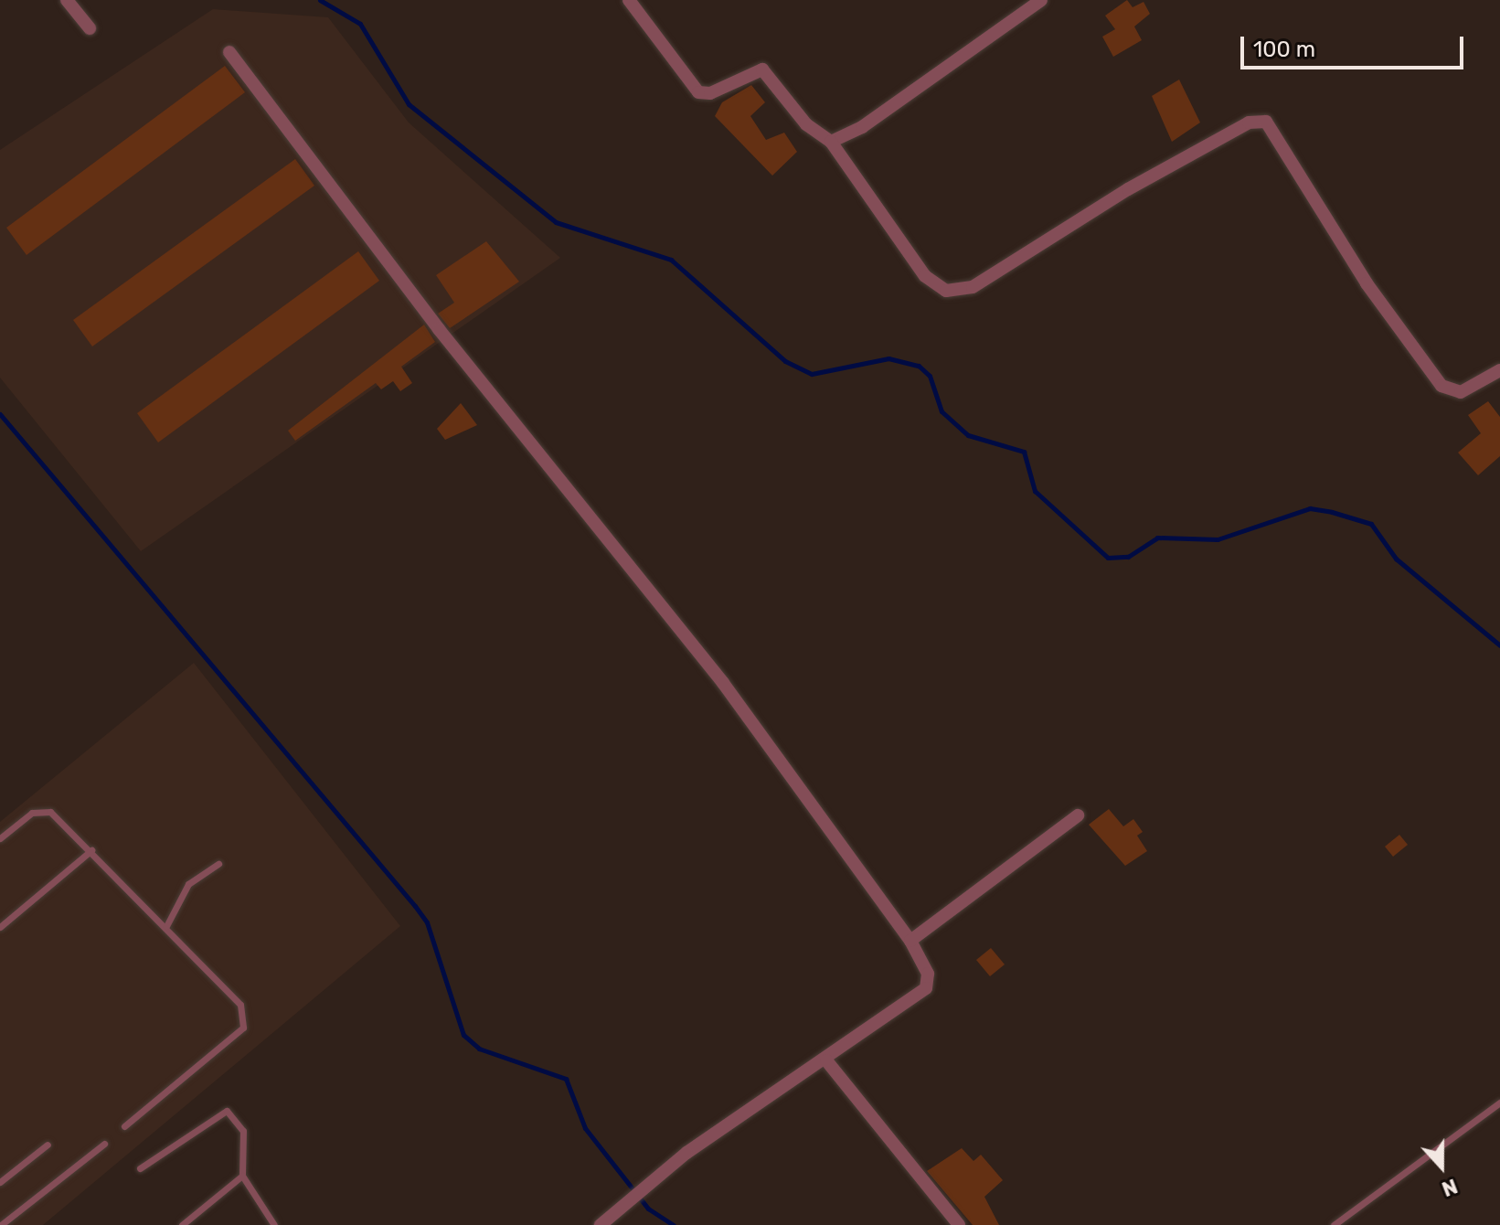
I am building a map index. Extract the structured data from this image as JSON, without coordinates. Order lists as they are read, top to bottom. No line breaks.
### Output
{"scale_bar":"100 m","north":"bottom"}
